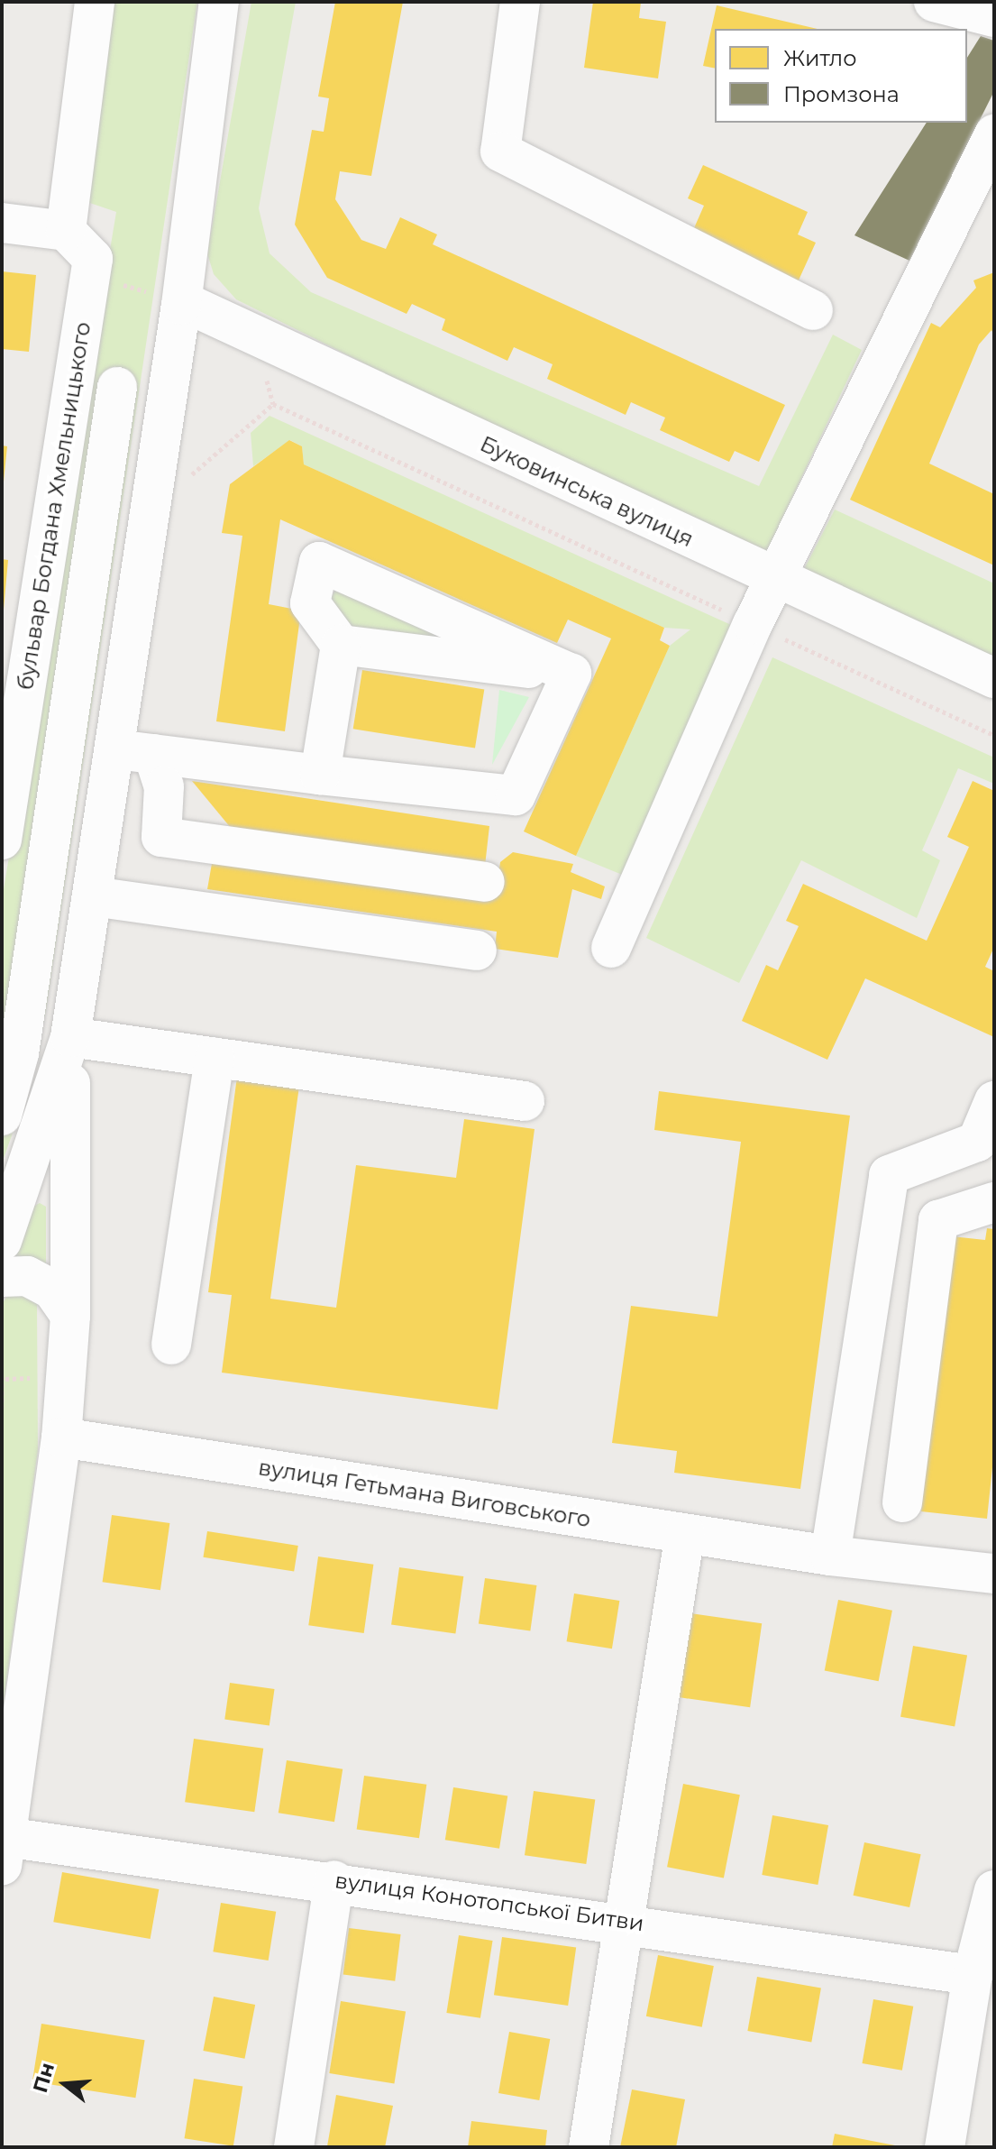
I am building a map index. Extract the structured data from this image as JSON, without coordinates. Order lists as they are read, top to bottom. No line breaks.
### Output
{"streets":{"street":["Буковинська вулиця","бульвар Богдана Хмельницького","вулиця Гетьмана Виговського","вулиця Конотопської Битви"]},"legend":["Житло","Промзона"],"north":"left"}
